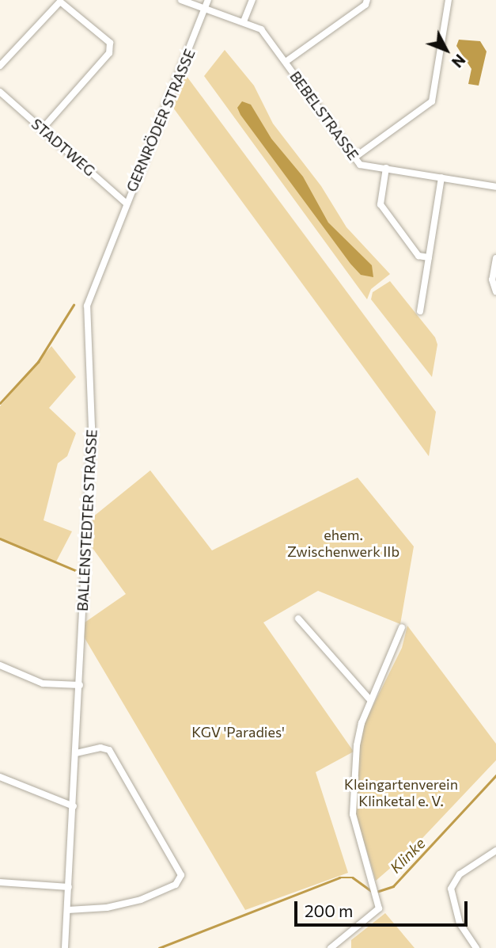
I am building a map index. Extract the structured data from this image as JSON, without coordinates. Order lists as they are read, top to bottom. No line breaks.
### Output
{"streets":{"street":["BEBELSTRASSE","GERNRÖDER STRASSE","STADTWEG","BALLENSTEDTER STRASSE"]},"crossings":[["BEBELSTRASSE","GERNRÖDER STRASSE"],["GERNRÖDER STRASSE","STADTWEG"],["GERNRÖDER STRASSE","BALLENSTEDTER STRASSE"]],"water":["Klinke"],"parks":["ehem. Zwischenwerk IIb","KGV 'Paradies'","Kleingartenverein Klinketal e. V."],"scale_bar":"200 m","north":"bottom right"}
